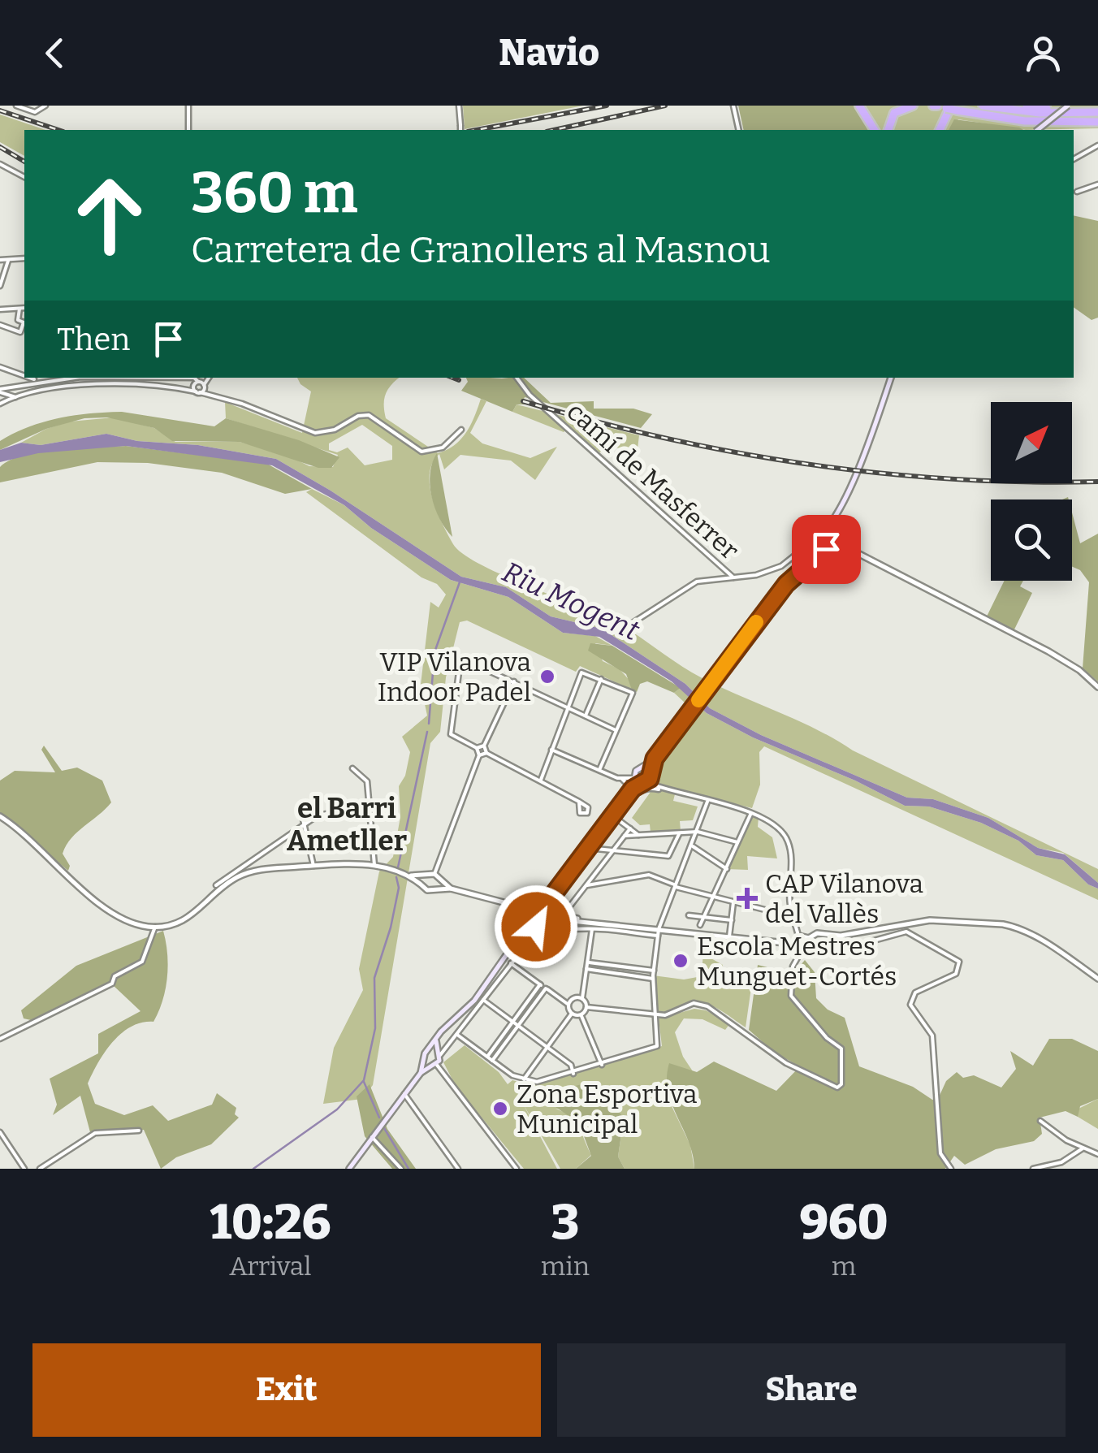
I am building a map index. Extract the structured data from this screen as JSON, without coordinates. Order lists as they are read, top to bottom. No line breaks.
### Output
{"streets":{"street":["camí de Masferrer"]},"districts":["el Barri Ametller"],"water":["Riu Mogent"],"places":{"other":["VIP Vilanova Indoor Padel","Escola Mestres Munguet-Cortés","Zona Esportiva Municipal"],"health":["CAP Vilanova del Vallès"]},"north":"top right","page":{"header":"Navio","turn":["360 m","Carretera de Granollers al Masnou"],"then":"Then","eta":["10:26","Arrival","3","min","960","m"],"buttons":["Exit","Share"]}}
